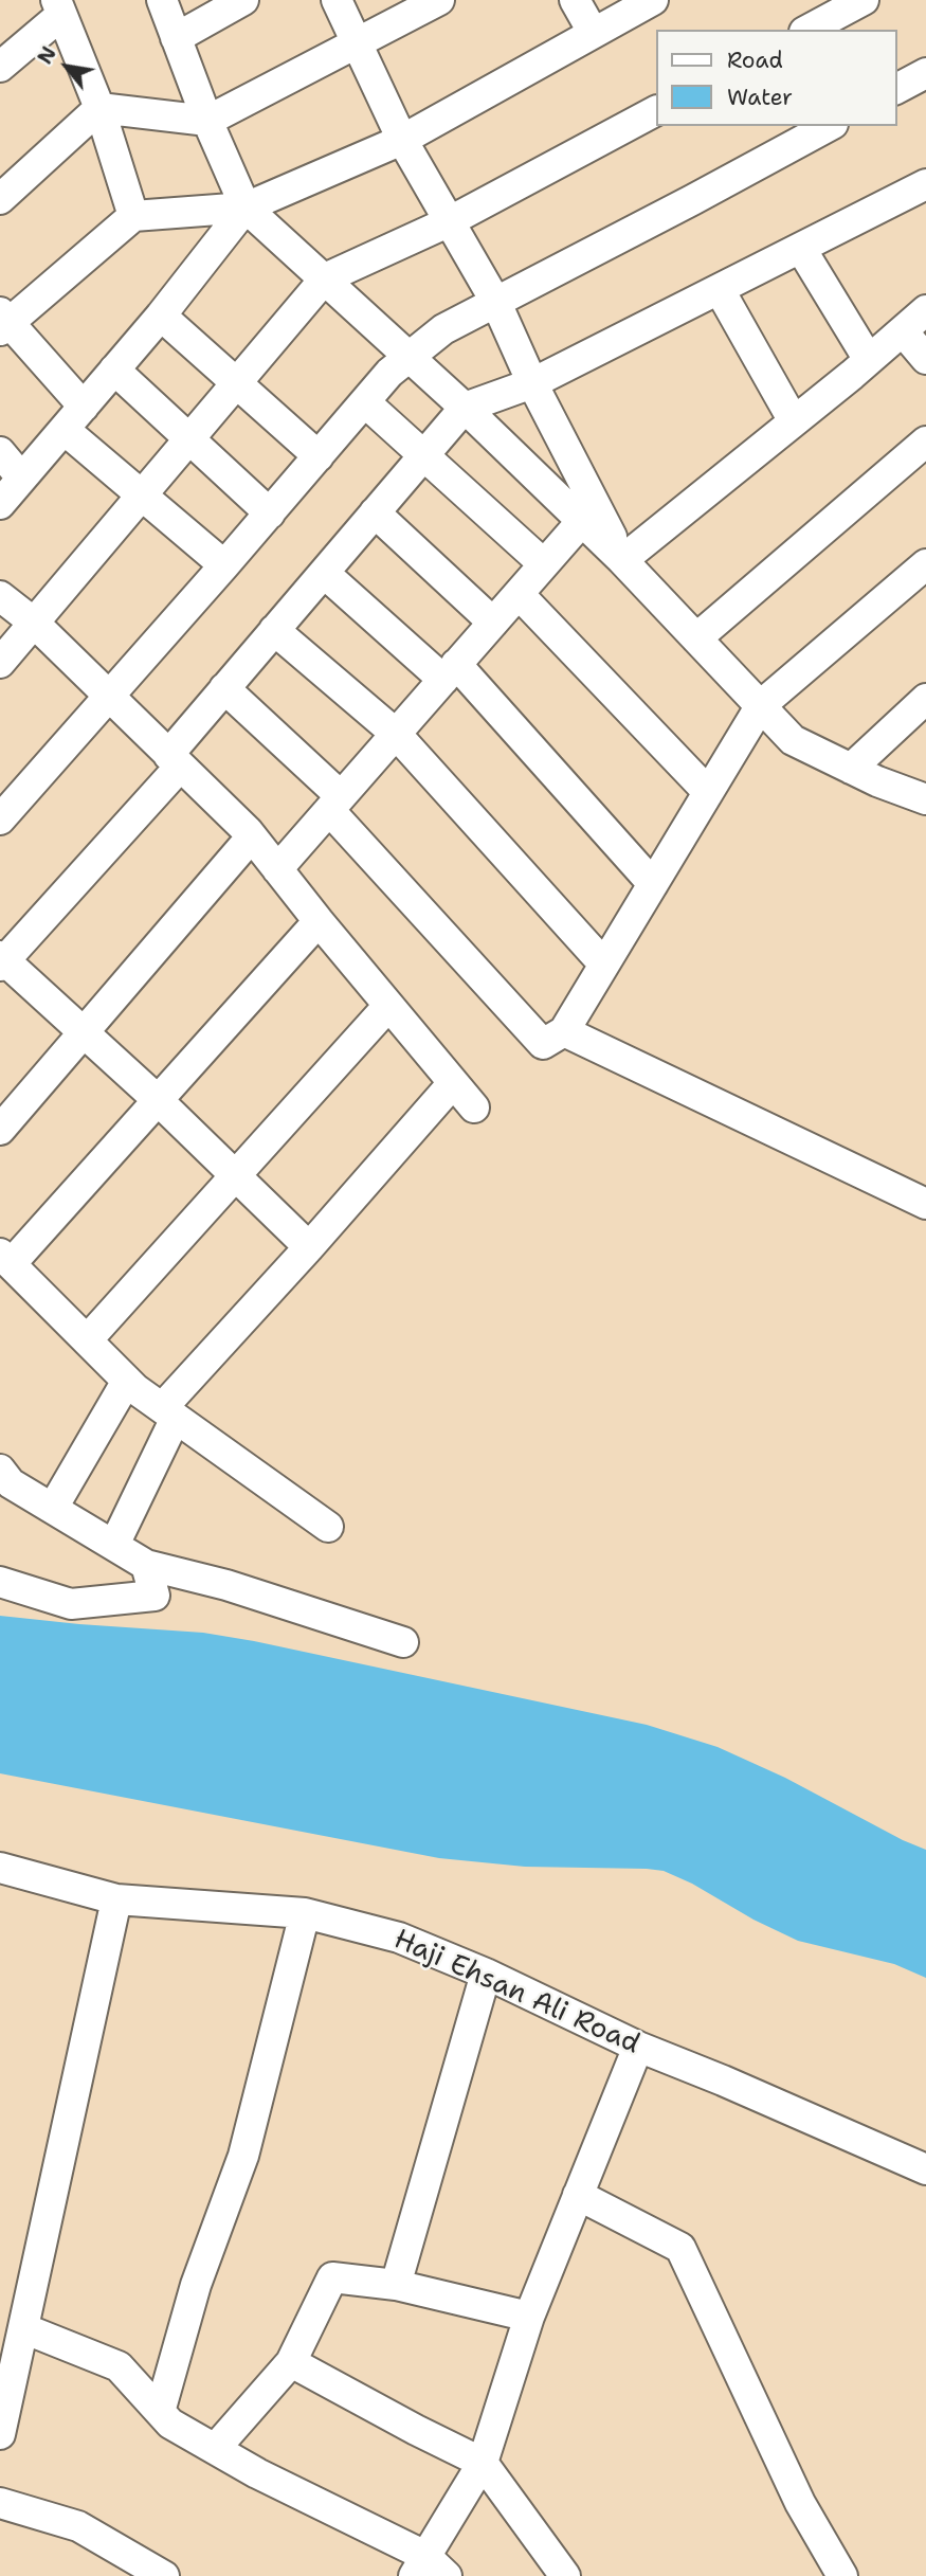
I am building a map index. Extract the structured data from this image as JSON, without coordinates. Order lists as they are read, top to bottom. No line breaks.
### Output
{"streets":{"street":["Haji Ehsan Ali Road"]},"legend":["Road","Water"],"north":"top left"}
